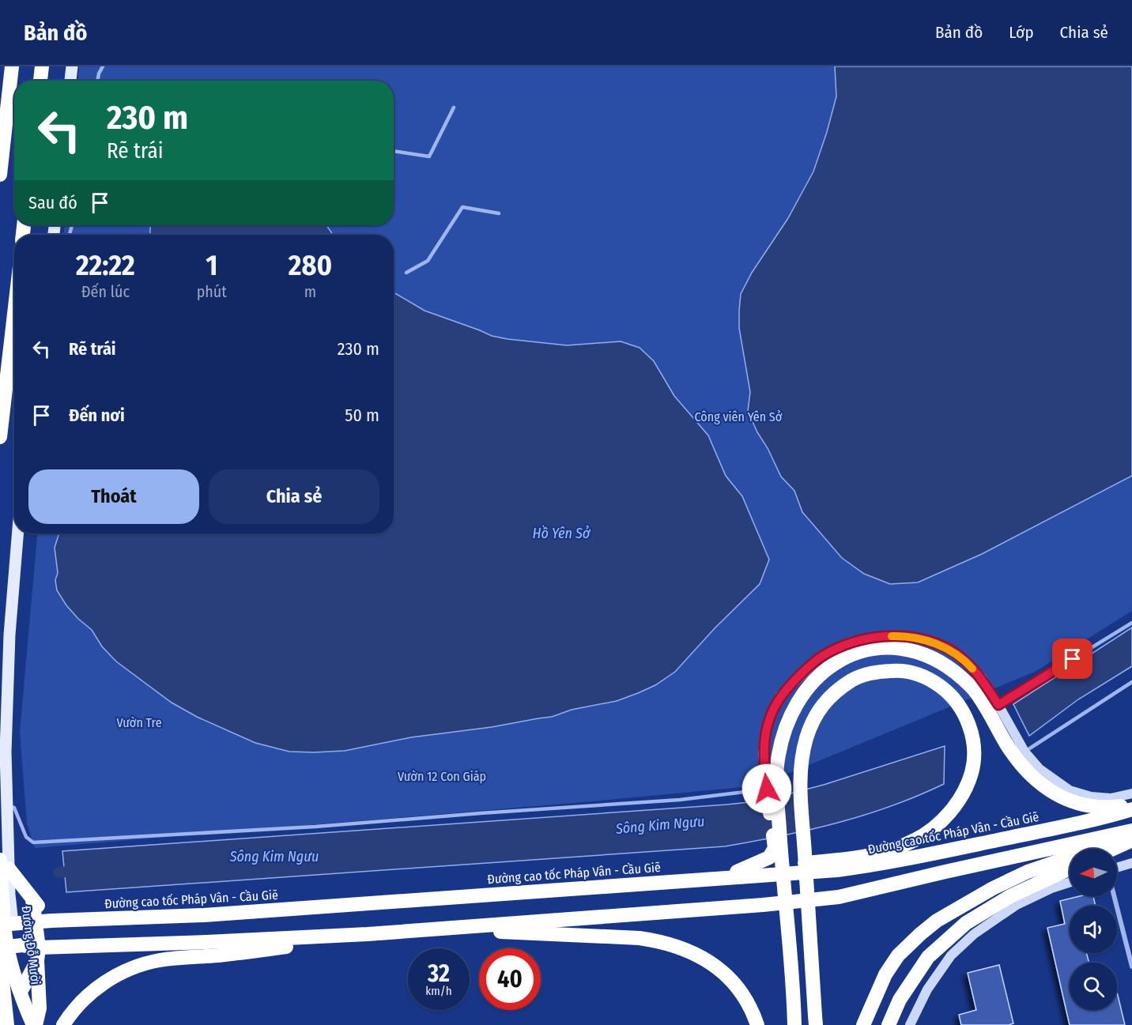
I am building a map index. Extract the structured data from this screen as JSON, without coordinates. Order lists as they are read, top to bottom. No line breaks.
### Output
{"streets":{"highway":["Đường cao tốc Pháp Vân - Cầu Giẽ","Đường Đỗ Mười"]},"crossings":[["Đường cao tốc Pháp Vân - Cầu Giẽ","Đường Đỗ Mười"]],"water":["Hồ Yên Sở","Sông Kim Ngưu"],"parks":["Công viên Yên Sở","Vườn Tre","Vườn 12 Con Giáp"],"north":"left","page":{"header":"Bản đồ","nav":["Bản đồ","Lớp","Chia sẻ"],"turn":["230 m","Rẽ trái"],"then":"Sau đó","eta":["22:22","Đến lúc","1","phút","280","m"],"list":[{"name":"Rẽ trái","value":"230 m"},{"name":"Đến nơi","value":"50 m"}],"buttons":["Thoát","Chia sẻ"],"speed":"32 km/h","limit":"40"}}
